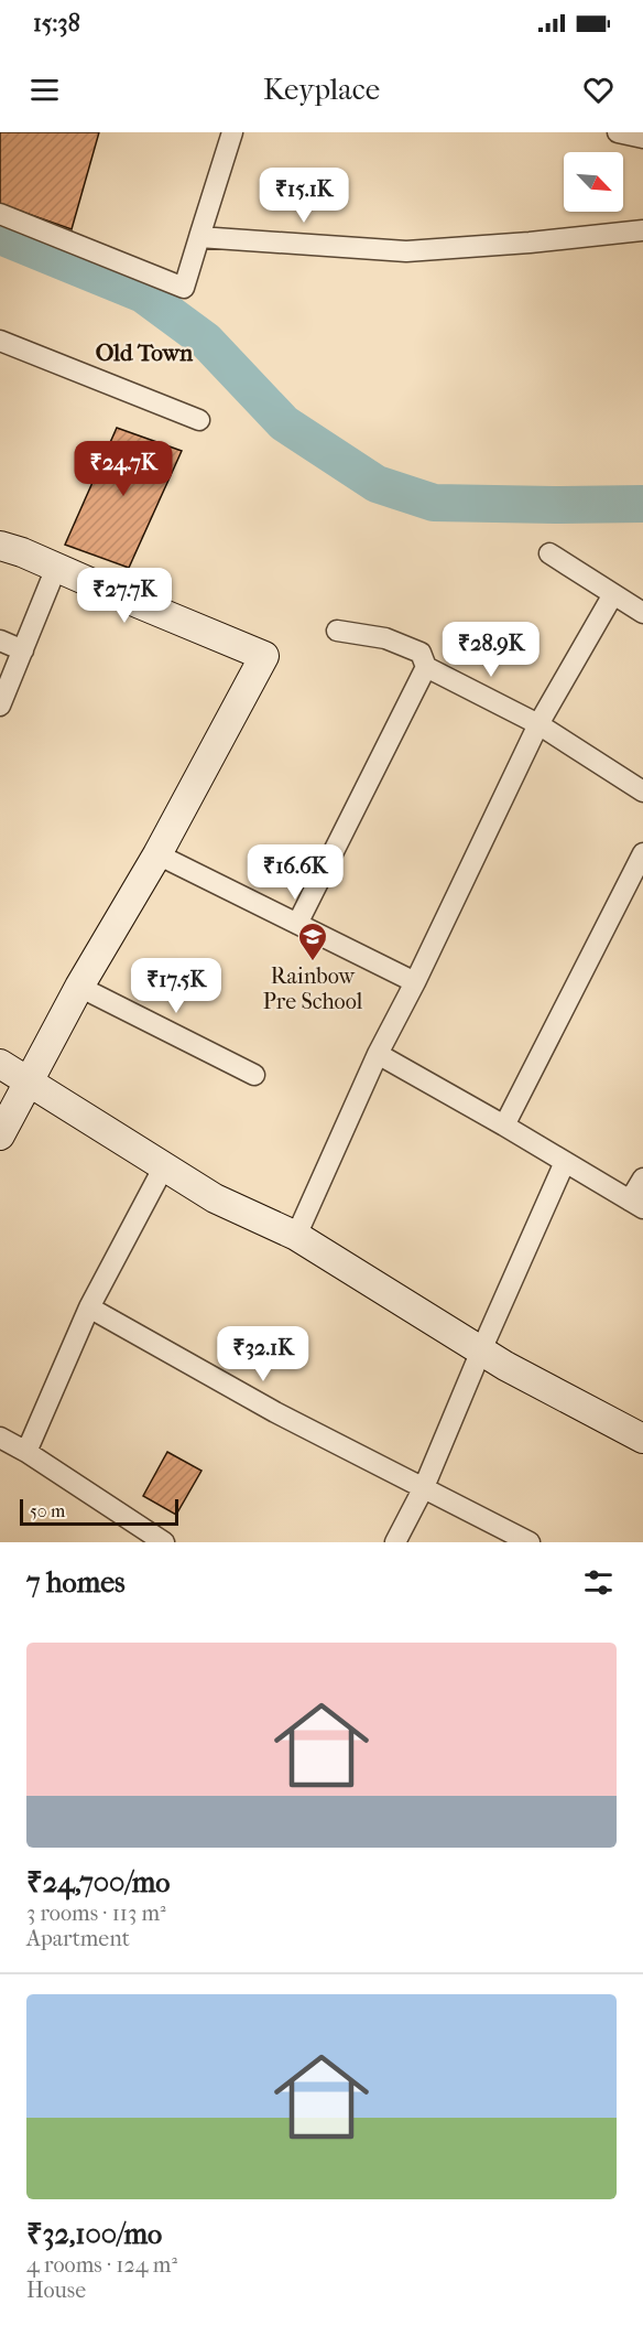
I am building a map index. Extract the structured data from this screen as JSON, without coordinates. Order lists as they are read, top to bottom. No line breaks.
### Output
{"districts":["Old Town"],"places":{"school or university":["Rainbow Pre School"]},"scale_bar":"50 m","north":"bottom right","page":{"status":"15:38","header":"Keyplace","price":["₹15.1K","₹24.7K","₹27.7K","₹28.9K","₹16.6K","₹17.5K","₹32.1K"],"scale":"50 m","heading":"7 homes","list":[{"name":"₹24,700/mo","note":"3 rooms · 113 m² · Apartment"},{"name":"₹32,100/mo","note":"4 rooms · 124 m² · House"}]}}
